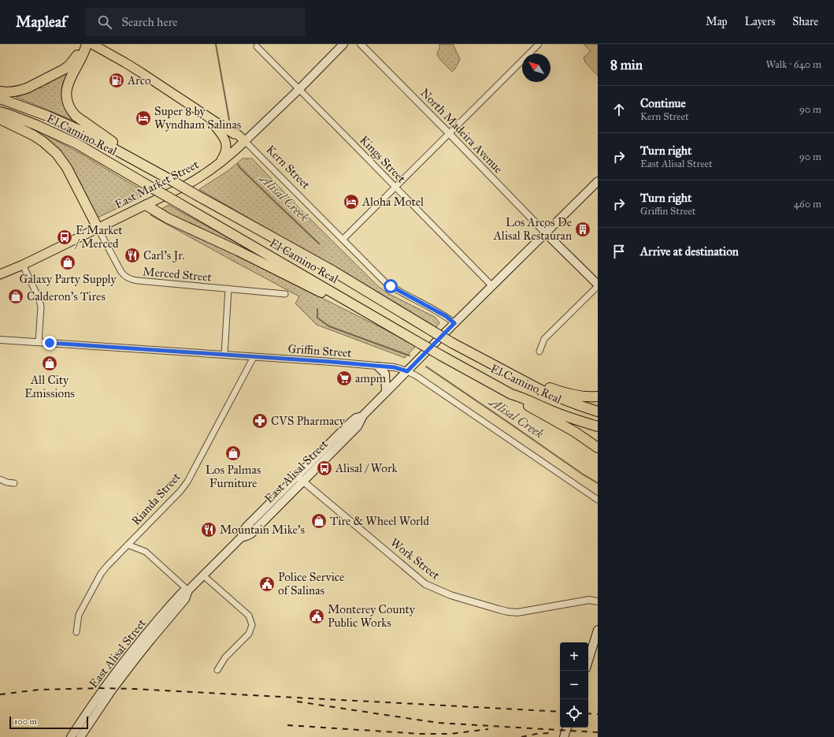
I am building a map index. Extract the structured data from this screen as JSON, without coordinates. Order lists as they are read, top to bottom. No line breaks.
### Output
{"streets":{"highway":["El Camino Real"],"main road":["Kern Street","East Market Street","East Alisal Street"],"street":["North Madeira Avenue","Kings Street","Merced Street","Griffin Street","Rianda Street","Work Street"]},"crossings":[["North Madeira Avenue","East Alisal Street"],["Kings Street","East Market Street"],["Kings Street","East Alisal Street"],["Kern Street","East Market Street"],["Kern Street","East Alisal Street"],["East Market Street","Merced Street"],["Griffin Street","East Alisal Street"],["Griffin Street","Rianda Street"],["East Alisal Street","Work Street"]],"water":["Alisal Creek"],"places":{"fuel station":["Arco"],"hotel":["Super 8 by Wyndham Salinas","Aloha Motel"],"building":["Los Arcos De Alisal Restauran"],"bus stop":["E Market / Merced","Alisal / Work"],"restaurant":["Carl's Jr.","Mountain Mike's"],"shop":["Galaxy Party Supply","Calderon's Tires","All City Emissions","Los Palmas Furniture","Tire & Wheel World"],"supermarket":["ampm"],"pharmacy":["CVS Pharmacy"],"public building":["Police Service of Salinas","Monterey County Public Works"]},"scale_bar":"100 m","north":"top left","page":{"header":"Mapleaf","search":"Search here","nav":["Map","Layers","Share"],"heading":["8 min","Walk · 640 m"],"list":[["Continue","Kern Street","90 m"],["Turn right","East Alisal Street","90 m"],["Turn right","Griffin Street","460 m"],"Arrive at destination"],"map_buttons":["+","−"],"scale":"100 m"}}
